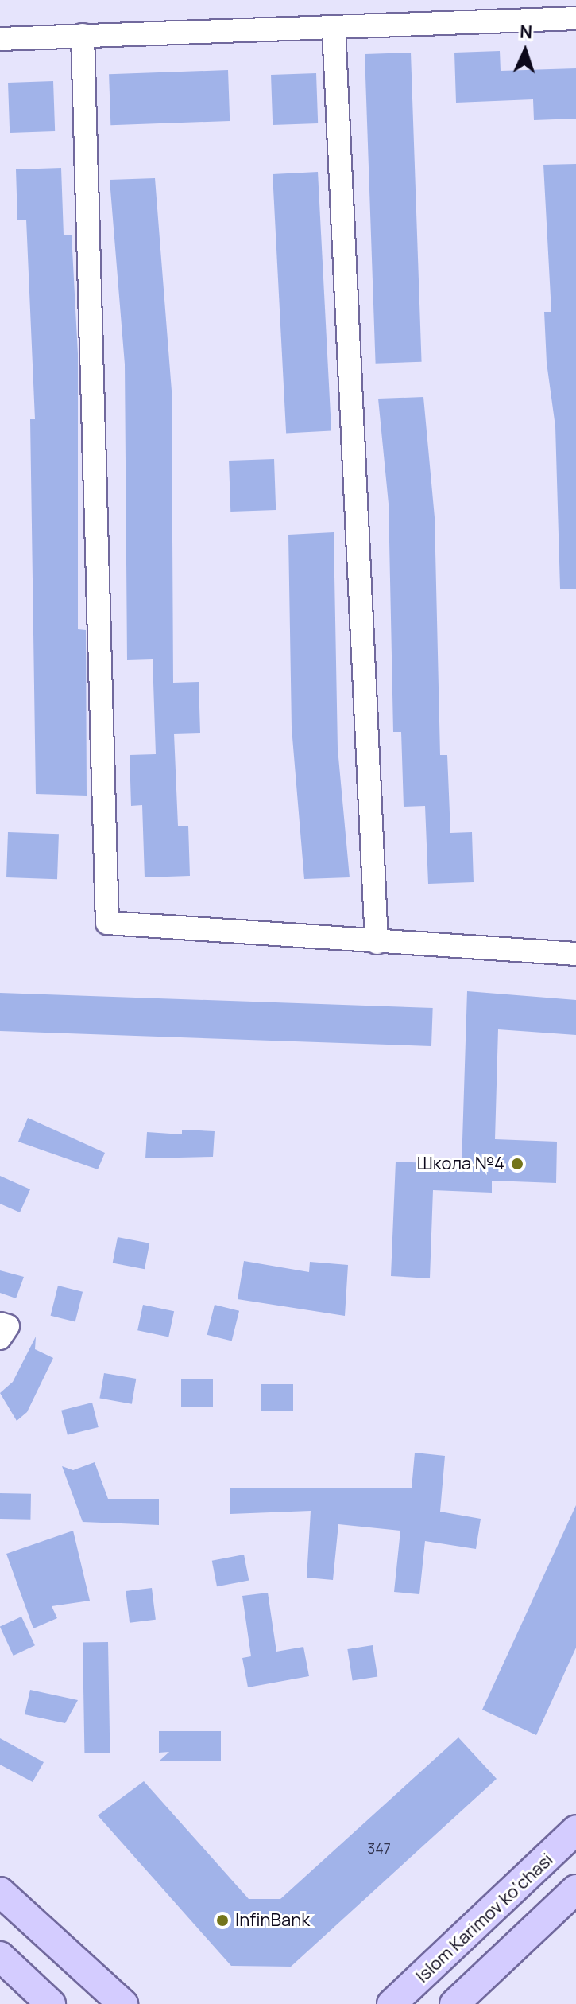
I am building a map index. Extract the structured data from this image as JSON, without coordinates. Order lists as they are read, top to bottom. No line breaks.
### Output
{"streets":{"main road":["Islom Karimov ko‘chasi"]},"places":["Школа №4","InfinBank"],"house_numbers":["347"],"north":"top"}
